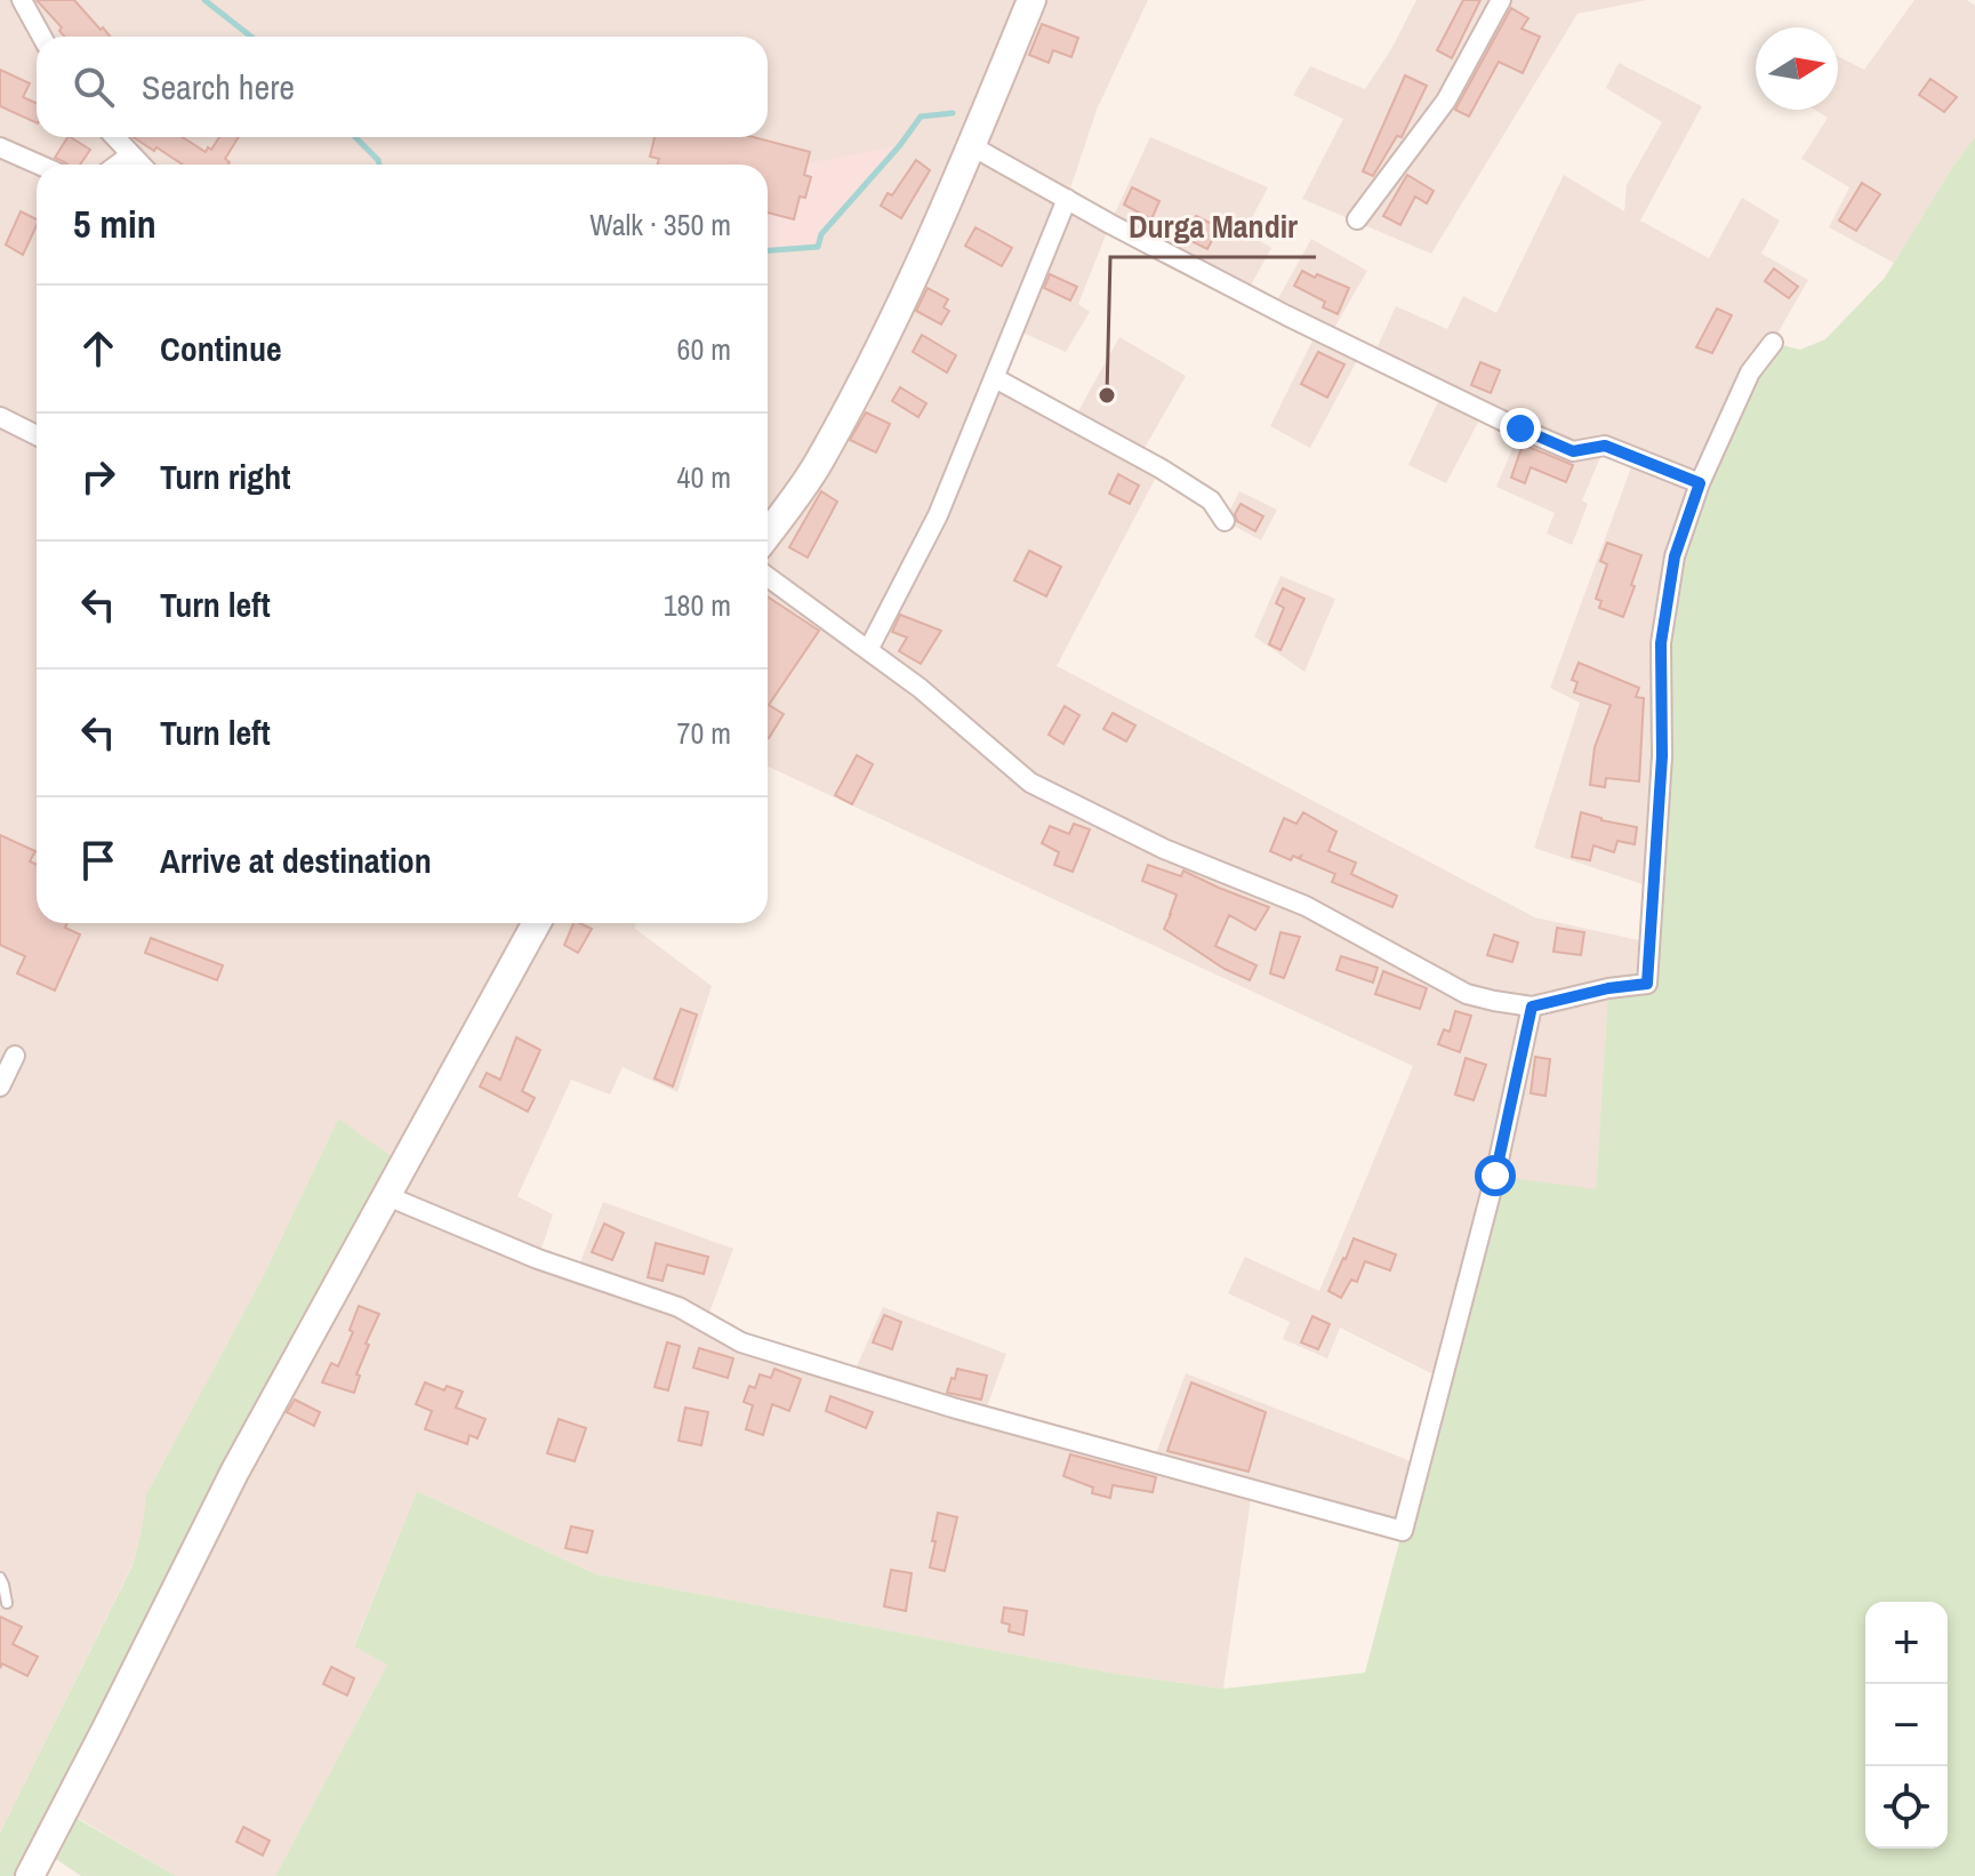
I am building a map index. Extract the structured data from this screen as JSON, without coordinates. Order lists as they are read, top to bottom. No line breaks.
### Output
{"places":["Durga Mandir"],"north":"right","page":{"search":"Search here","heading":["5 min","Walk · 350 m"],"list":[["Continue","60 m"],["Turn right","40 m"],["Turn left","180 m"],["Turn left","70 m"],"Arrive at destination"],"map_buttons":["+","−"]}}
